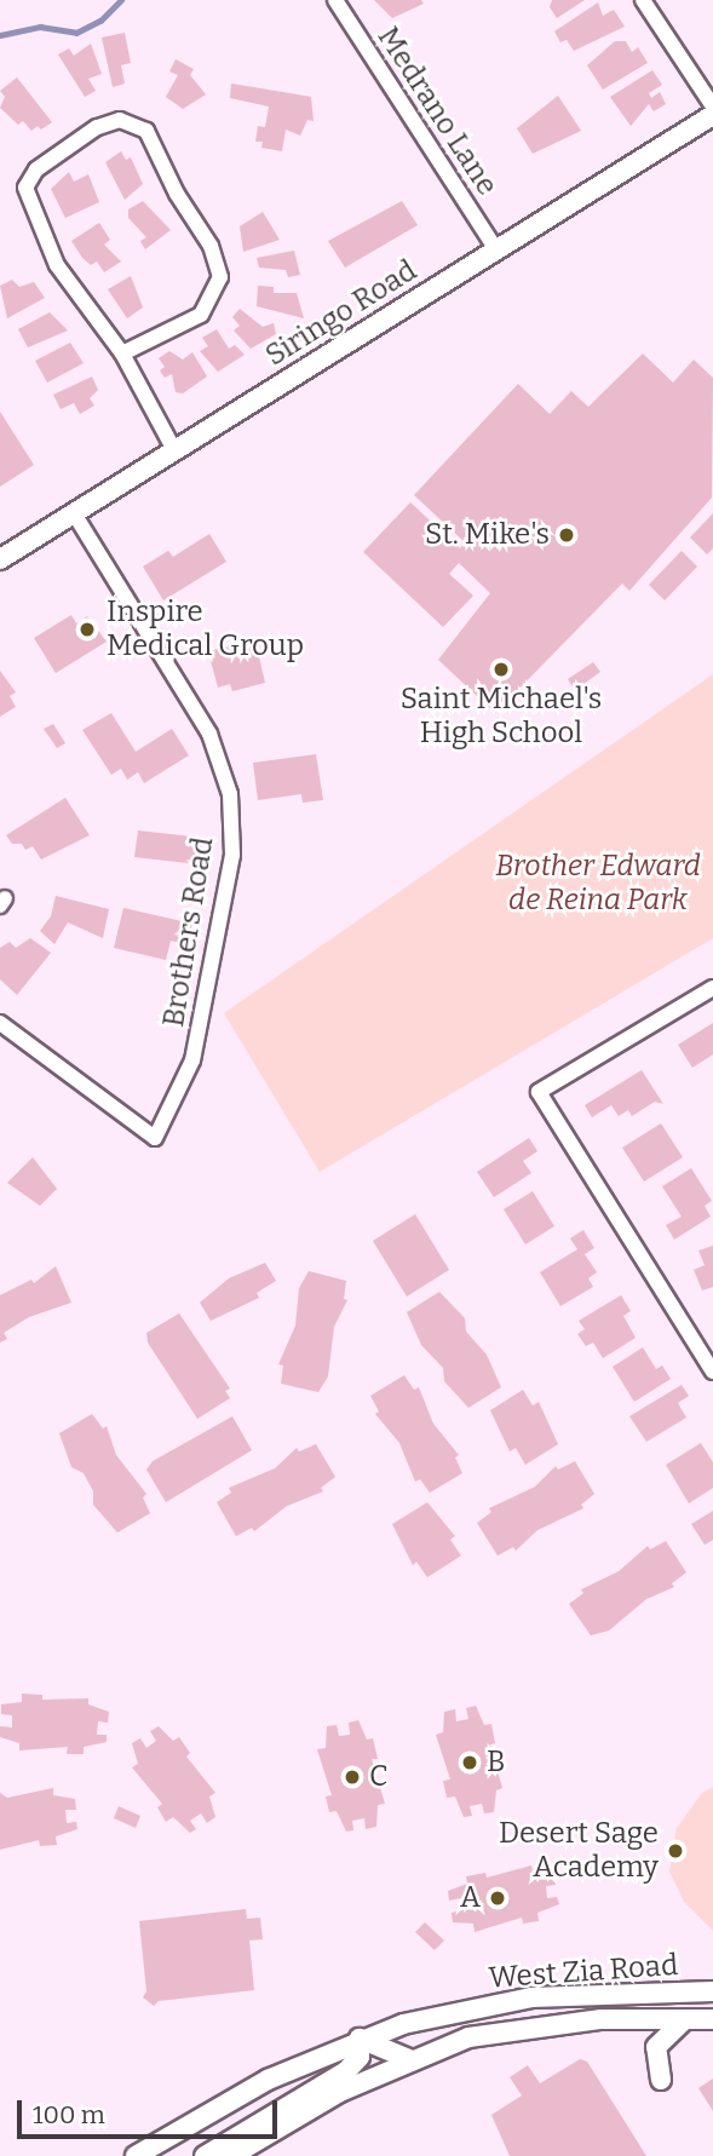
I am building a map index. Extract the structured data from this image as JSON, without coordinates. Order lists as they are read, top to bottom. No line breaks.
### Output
{"streets":{"street":["Medrano Lane","Siringo Road","Brothers Road","West Zia Road"]},"crossings":[["Medrano Lane","Siringo Road"],["Siringo Road","Brothers Road"]],"parks":["Brother Edward de Reina Park"],"places":["St. Mike's","Inspire Medical Group","Saint Michael's High School","B","C","Desert Sage Academy","A"],"scale_bar":"100 m"}
